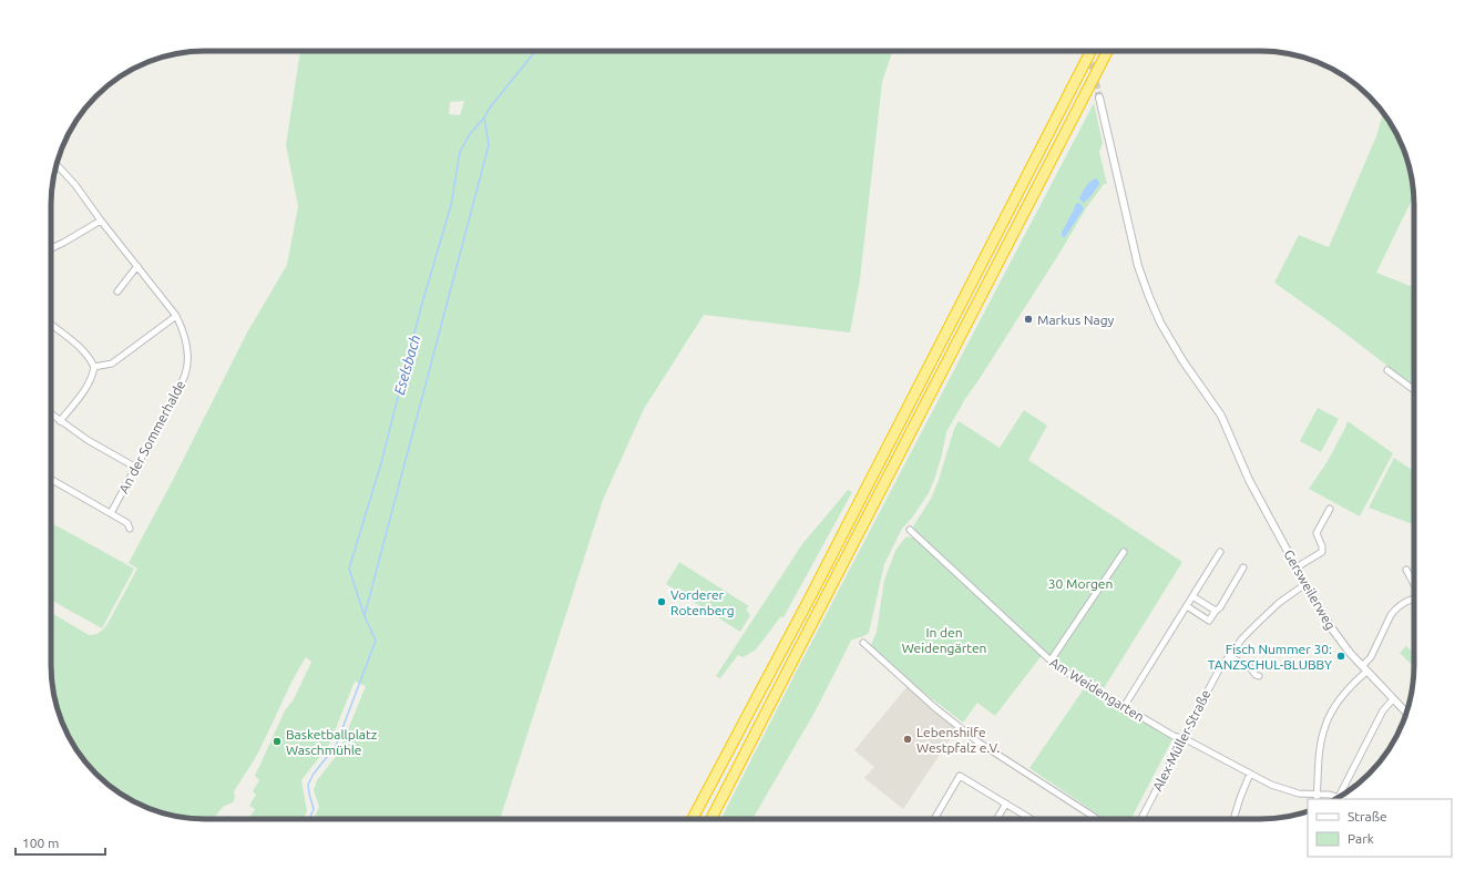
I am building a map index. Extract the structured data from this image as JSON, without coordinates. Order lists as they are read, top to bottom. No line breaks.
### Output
{"streets":{"street":["An der Sommerhalde","Gersweilerweg","Am Weidengarten","Alex-Müller-Straße"]},"crossings":[["Gersweilerweg","Alex-Müller-Straße"],["Am Weidengarten","Alex-Müller-Straße"]],"water":["Eselsbach"],"parks":["30 Morgen","In den Weidengärten"],"places":["Markus Nagy","Vorderer Rotenberg","Fisch Nummer 30: TANZSCHUL-BLUBBY","Lebenshilfe Westpfalz e.V.","Basketballplatz Waschmühle"],"legend":["Straße","Park"],"scale_bar":"100 m"}
